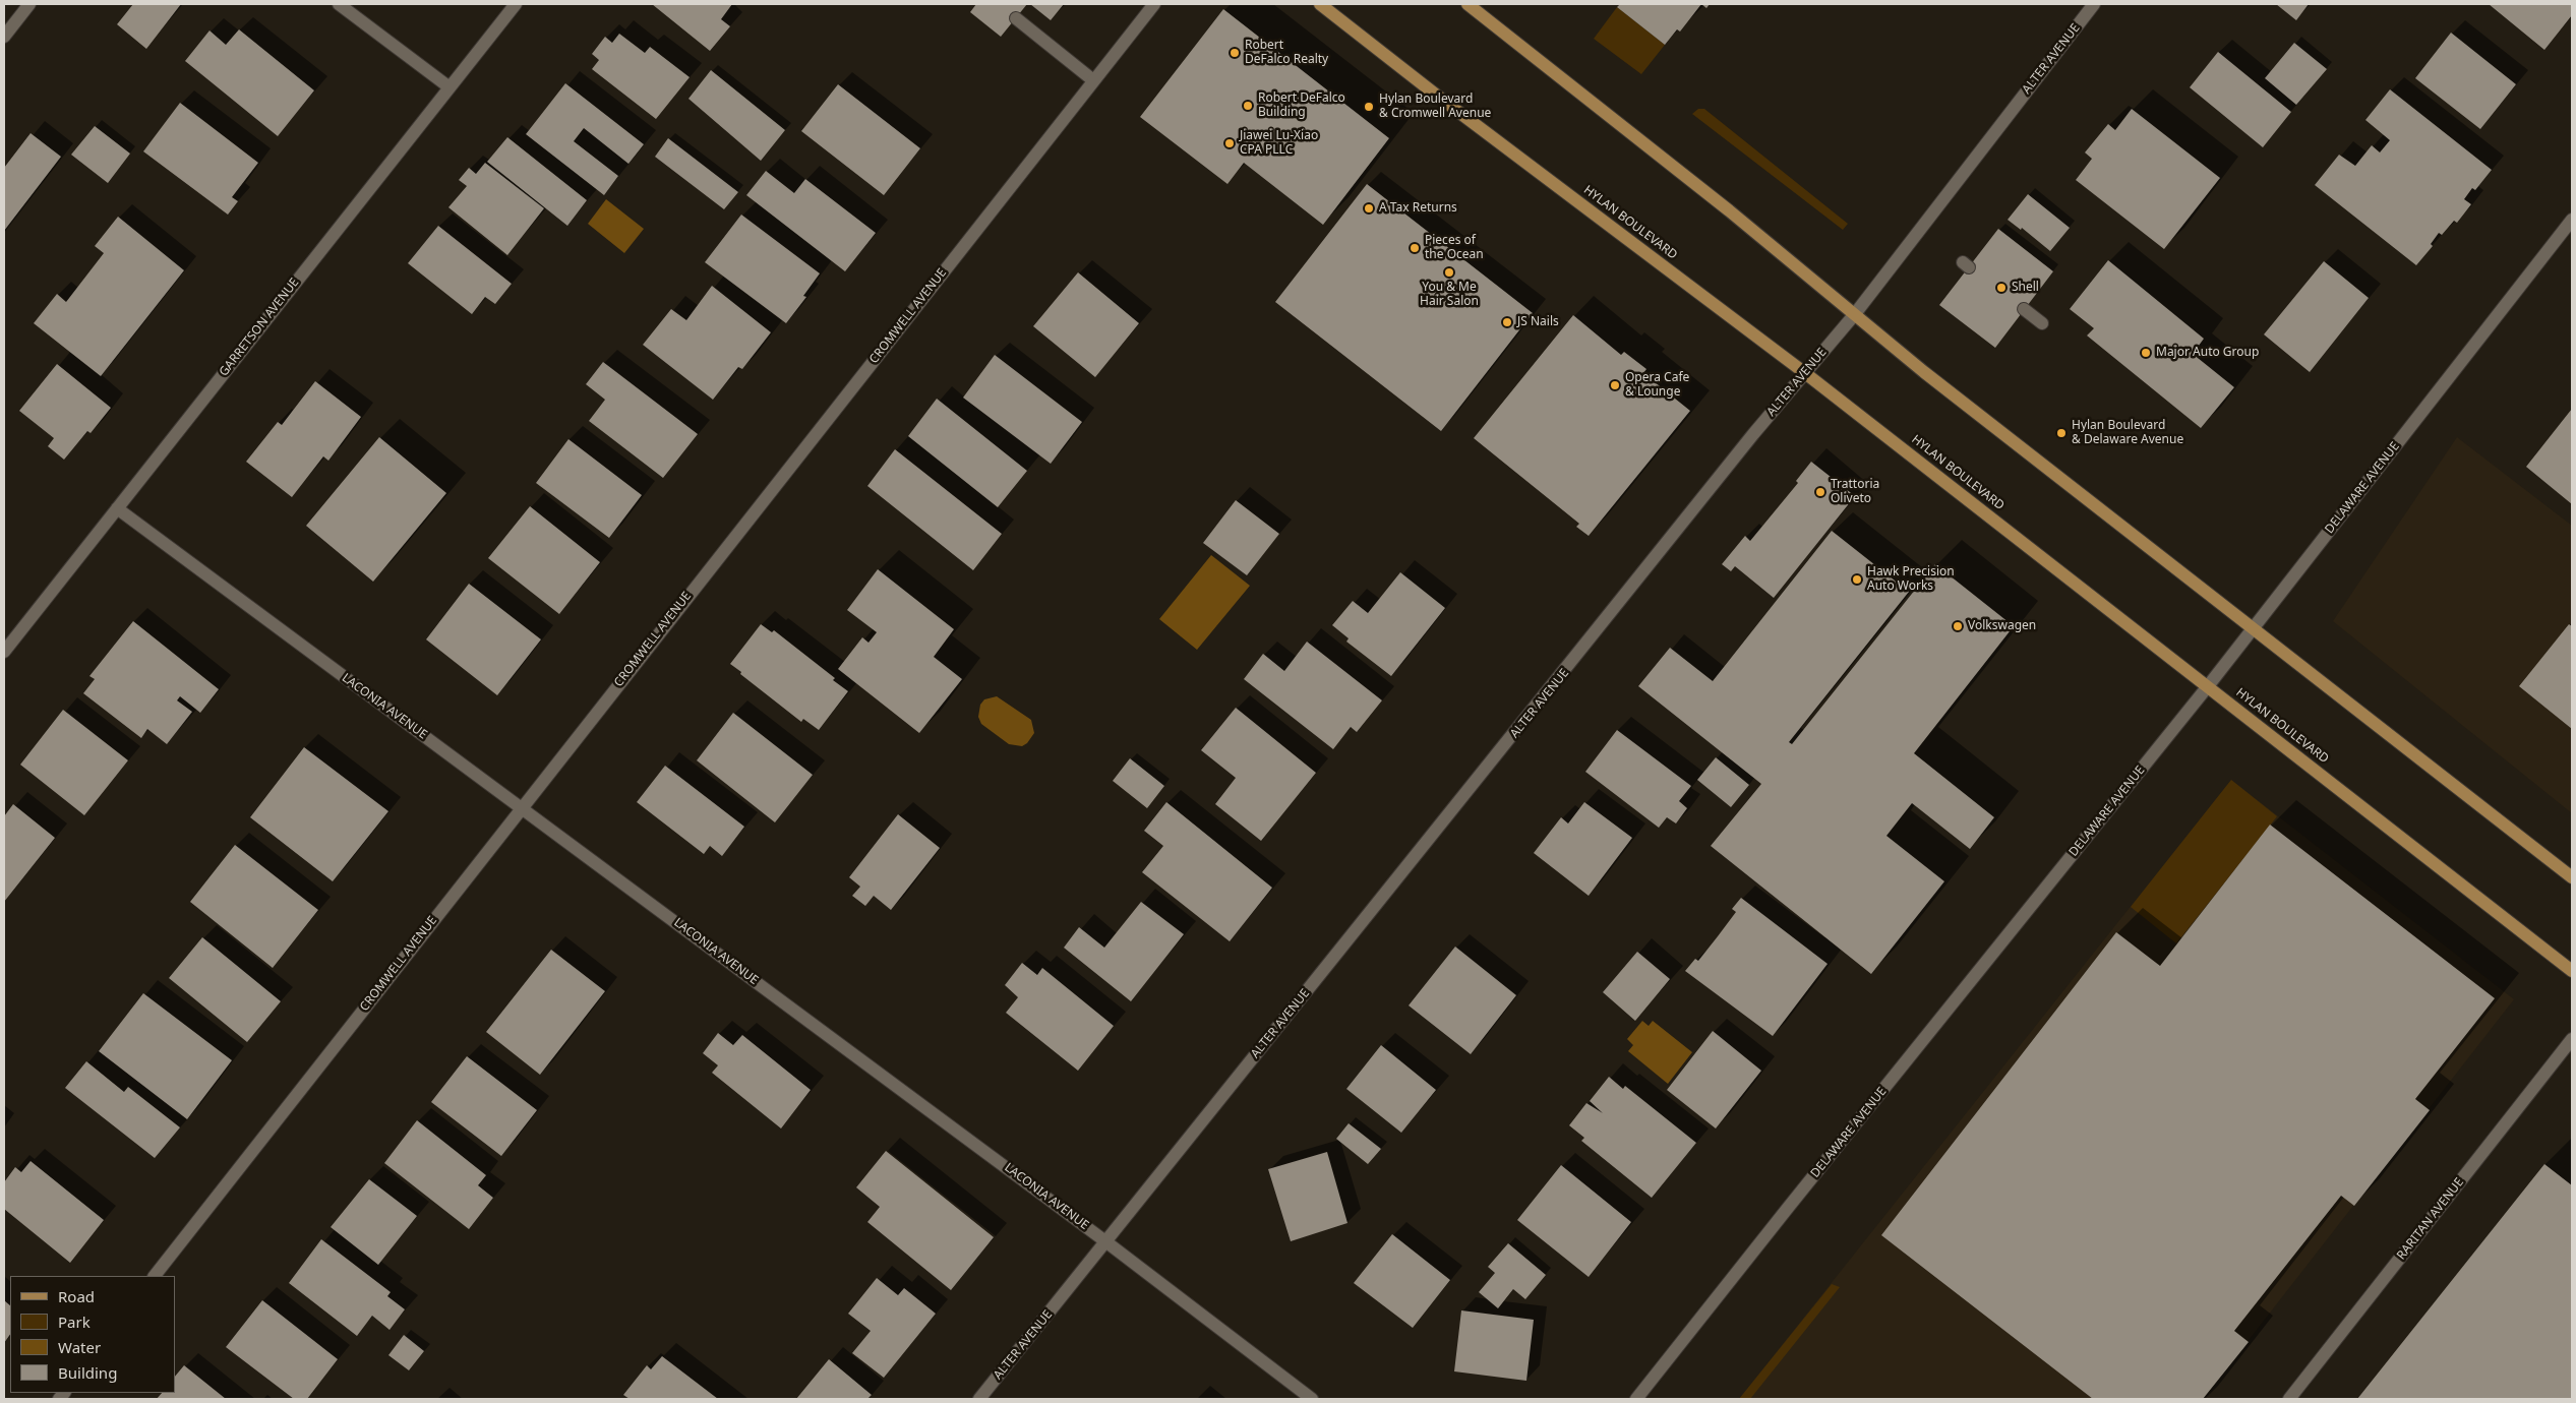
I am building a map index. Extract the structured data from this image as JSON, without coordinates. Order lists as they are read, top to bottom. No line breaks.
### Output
{"streets":{"main road":["HYLAN BOULEVARD"],"street":["ALTER AVENUE","CROMWELL AVENUE","GARRETSON AVENUE","DELAWARE AVENUE","LACONIA AVENUE","RARITAN AVENUE"]},"crossings":[["ALTER AVENUE","HYLAN BOULEVARD"],["ALTER AVENUE","LACONIA AVENUE"],["HYLAN BOULEVARD","DELAWARE AVENUE"],["CROMWELL AVENUE","LACONIA AVENUE"],["GARRETSON AVENUE","LACONIA AVENUE"]],"places":["Robert DeFalco Realty","Robert DeFalco Building","Hylan Boulevard & Cromwell Avenue","Jiawei Lu-Xiao CPA PLLC","A Tax Returns","Pieces of the Ocean","You & Me Hair Salon","Shell","JS Nails","Major Auto Group","Opera Cafe & Lounge","Hylan Boulevard & Delaware Avenue","Trattoria Oliveto","Hawk Precision Auto Works","Volkswagen"],"legend":["Road","Park","Water","Building"]}
